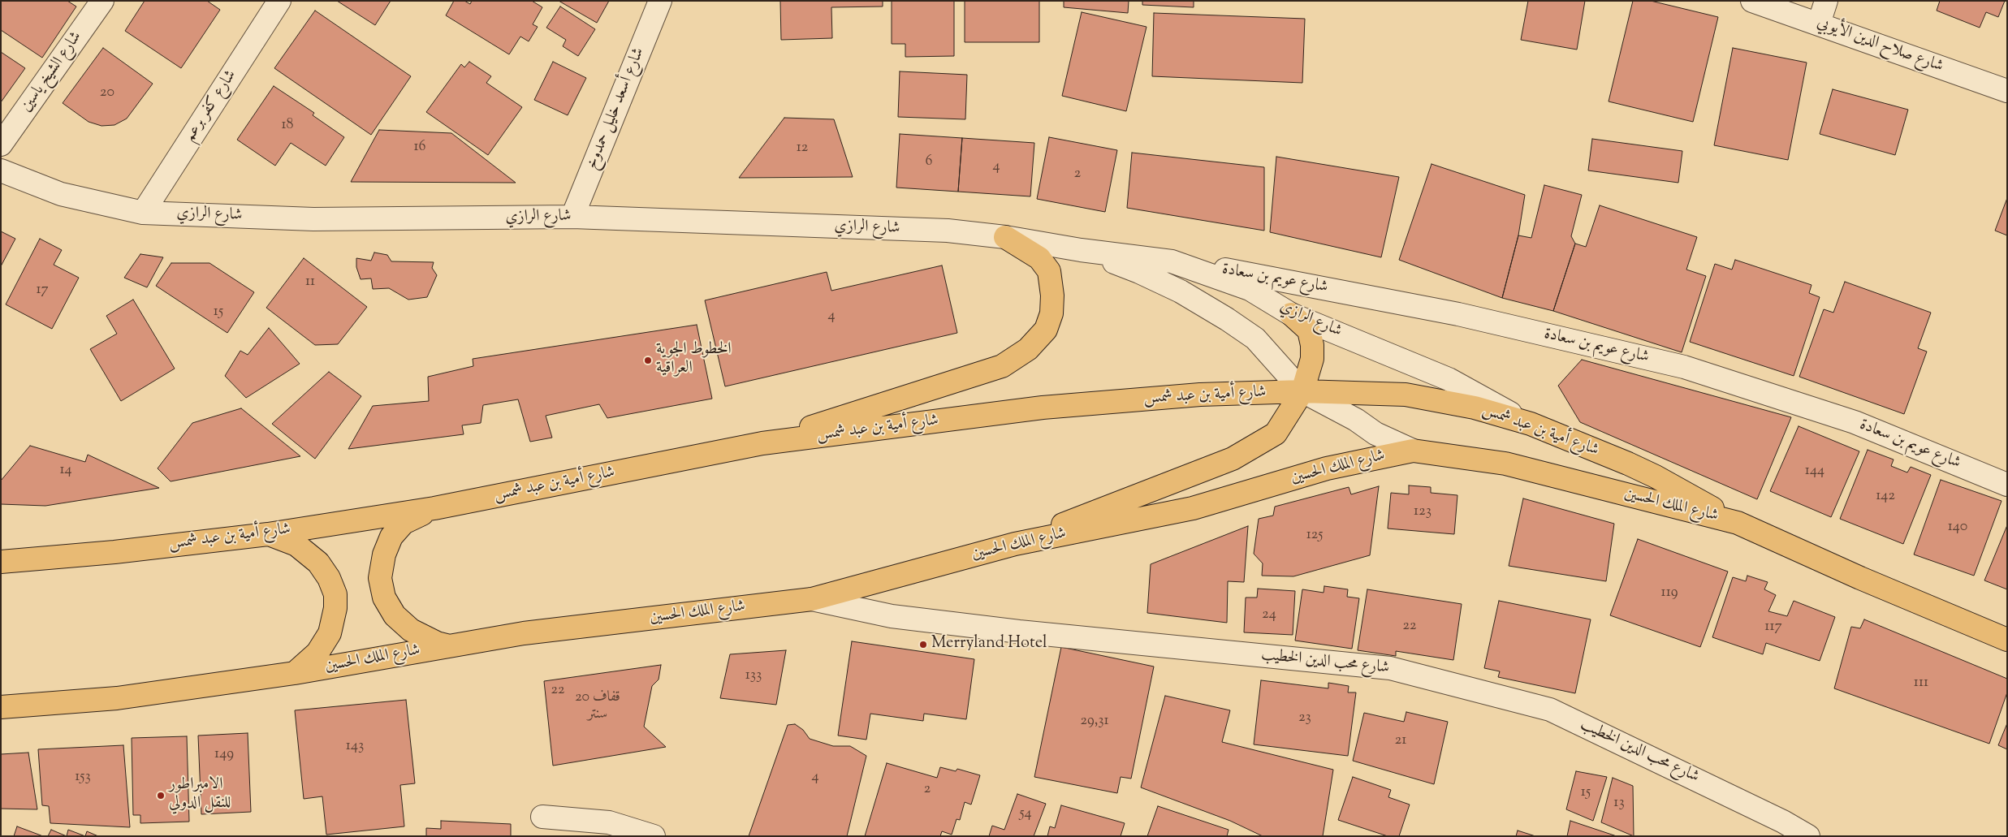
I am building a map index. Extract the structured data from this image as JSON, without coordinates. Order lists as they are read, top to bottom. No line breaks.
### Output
{"streets":{"main road":["شارع أمية بن عبد شمس","شارع الملك الحسين"],"street":["شارع صلاح الدين الأيوبي","شارع الشيخ ياسين","شارع كفر برعم","شارع أسعد خليل حمدوخ","شارع الرازي","شارع عويم بن سعادة","شارع محب الدين الخطيب"]},"crossings":[["شارع كفر برعم","شارع الرازي"],["شارع أسعد خليل حمدوخ","شارع الرازي"],["شارع الرازي","شارع عويم بن سعادة"],["شارع الرازي","شارع أمية بن عبد شمس"],["شارع الرازي","شارع الملك الحسين"],["شارع أمية بن عبد شمس","شارع الملك الحسين"],["شارع الملك الحسين","شارع محب الدين الخطيب"]],"places":["الخطوط الجوية العراقية","Merryland Hotel","الامبراطور للنقل الدولي"],"house_numbers":["20","18","16","12","6","4","2","11","17","15","4","14","144","142","123","140","125","119","24","22","117","133","111","22","20 قفاف سنتر","23","29,31","21","143","149","153","4","2","15","13","54"]}
